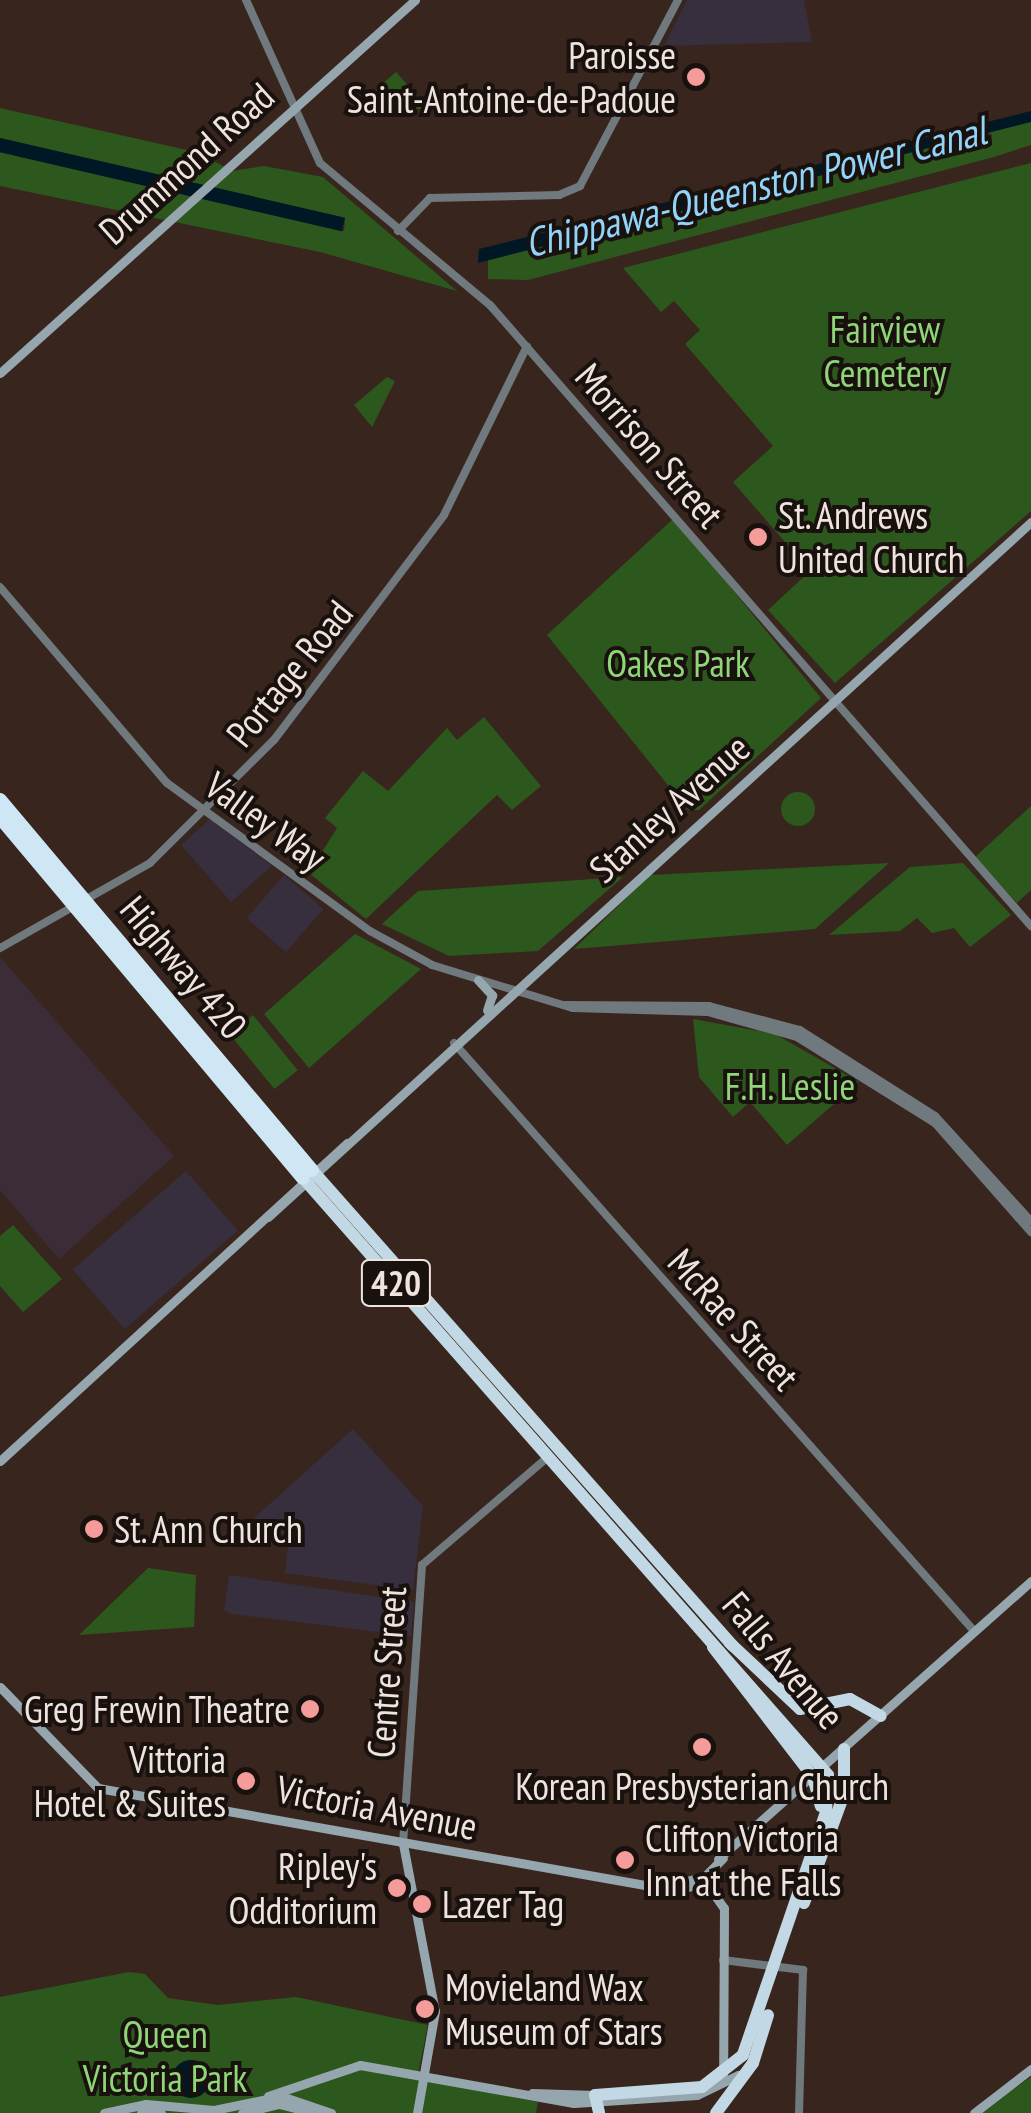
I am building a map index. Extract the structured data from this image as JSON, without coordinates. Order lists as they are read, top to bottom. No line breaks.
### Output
{"streets":{"highway":["Highway 420","420","Falls Avenue"],"main road":["Drummond Road","Stanley Avenue","Victoria Avenue"],"street":["Morrison Street","Portage Road","Valley Way","McRae Street","Centre Street"]},"crossings":[["Drummond Road","Morrison Street"],["Morrison Street","Portage Road"],["Morrison Street","Stanley Avenue"],["Portage Road","Valley Way"],["Stanley Avenue","Valley Way"],["Stanley Avenue","Highway 420"],["Stanley Avenue","McRae Street"],["Stanley Avenue","Falls Avenue"],["Highway 420","Falls Avenue"],["Falls Avenue","Centre Street"],["Centre Street","Victoria Avenue"]],"water":["Chippawa-Queenston Power Canal"],"parks":["Fairview Cemetery","Oakes Park","F.H. Leslie","Queen Victoria Park"],"places":["Paroisse Saint-Antoine-de-Padoue","St. Andrews United Church","St. Ann Church","Greg Frewin Theatre","Korean Presbysterian Church","Vittoria Hotel & Suites","Clifton Victoria Inn at the Falls","Ripley's Odditorium","Lazer Tag","Movieland Wax Museum of Stars"]}
